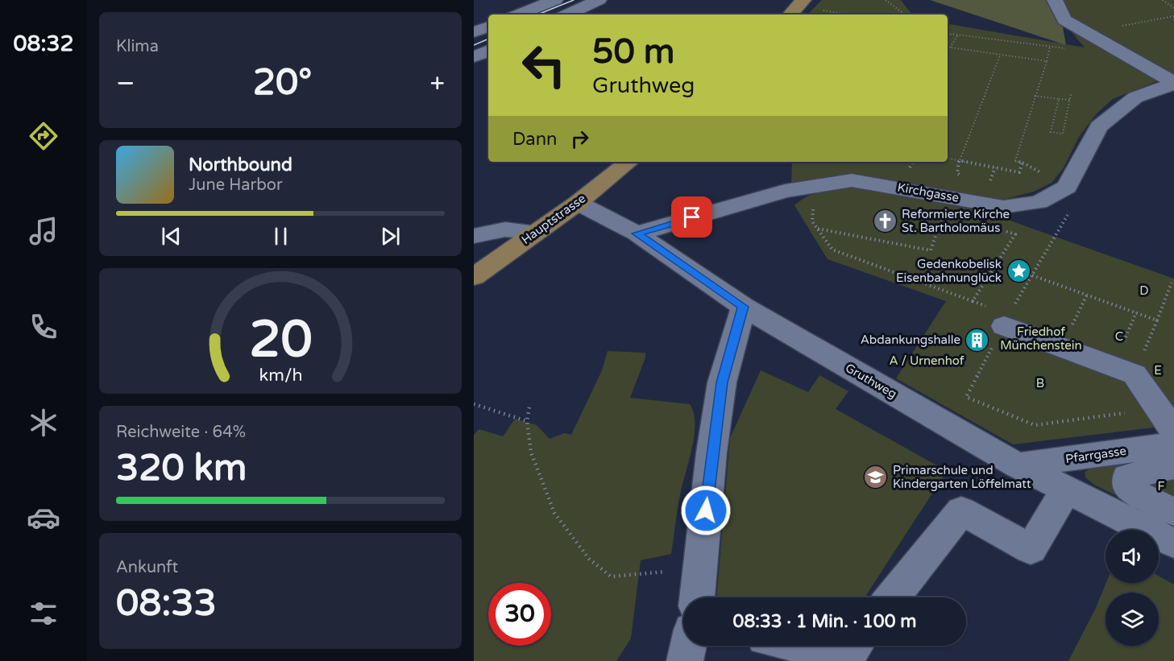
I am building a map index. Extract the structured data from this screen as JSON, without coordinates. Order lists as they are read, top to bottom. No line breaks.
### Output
{"streets":{"main road":["Hauptstrasse"],"street":["Kirchgasse","Gruthweg","Pfarrgasse"]},"crossings":[["Kirchgasse","Gruthweg"],["Hauptstrasse","Gruthweg"],["Gruthweg","Pfarrgasse"]],"parks":["D","Friedhof Münchenstein","C","A / Urnenhof","E","B","F"],"places":{"church":["Reformierte Kirche St. Bartholomäus"],"place":["Gedenkobelisk Eisenbahnunglück"],"building":["Abdankungshalle"],"school or university":["Primarschule und Kindergarten Löffelmatt"]},"page":{"tabs":"08:32","tile":["Klima",["Reichweite · 64%","320 km"],["Ankunft","08:33"]],"turn":["50 m","Gruthweg"],"heat":["−","20°","+"],"then":"Dann","song":["Northbound","June Harbor"],"limit":"30","trip":"08:33 · 1 Min. · 100 m","gauge":["20","km/h"]}}
